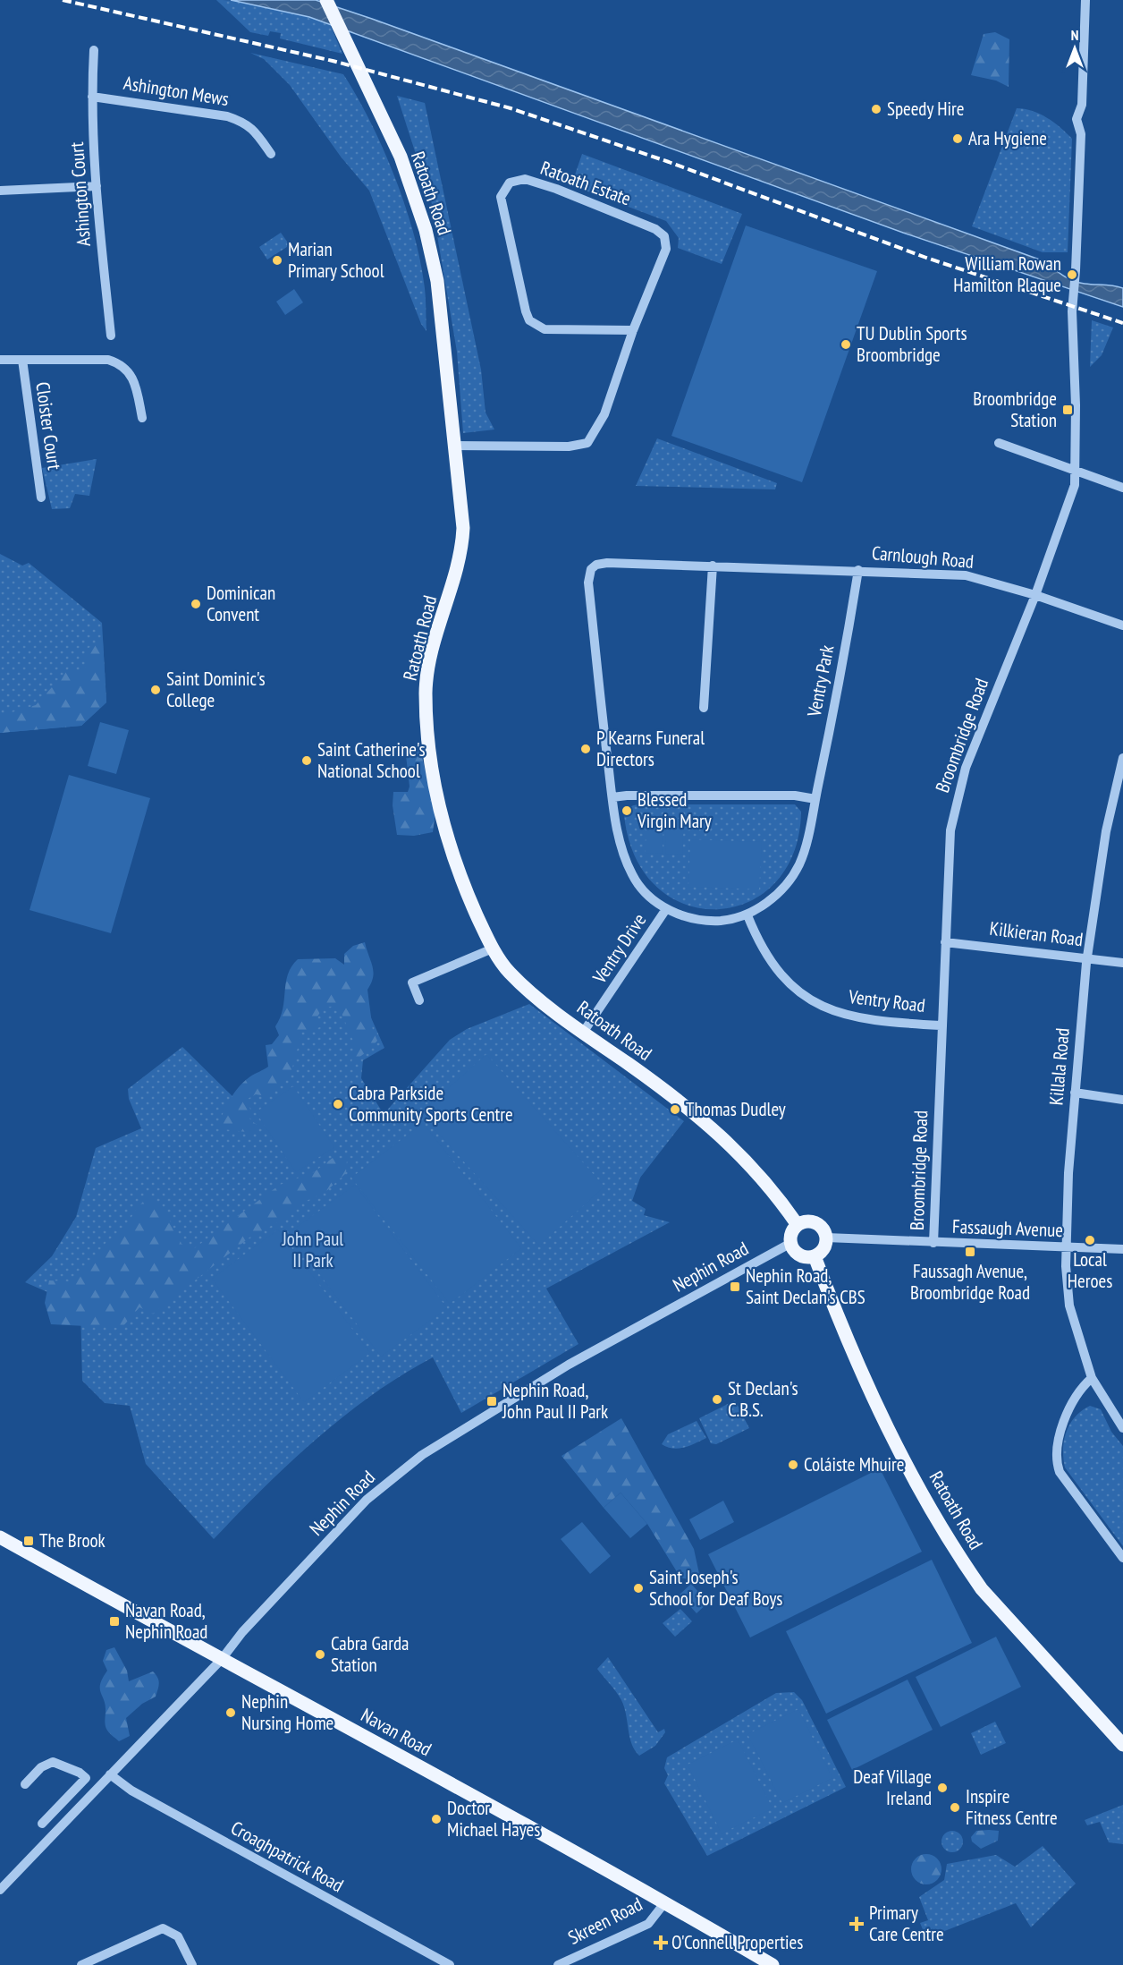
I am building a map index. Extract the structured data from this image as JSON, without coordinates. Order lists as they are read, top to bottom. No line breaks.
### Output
{"streets":{"main road":["Ratoath Road","Navan Road"],"street":["Ashington Mews","Ratoath Estate","Ashington Court","Cloister Court","Carnlough Road","Ventry Park","Broombridge Road","Kilkieran Road","Ventry Drive","Ventry Road","Killala Road","Fassaugh Avenue","Nephin Road","Croaghpatrick Road","Skreen Road"]},"crossings":[["Ashington Mews","Ashington Court"],["Ratoath Estate","Ratoath Road"],["Ratoath Road","Ventry Drive"],["Ratoath Road","Fassaugh Avenue"],["Ratoath Road","Nephin Road"],["Carnlough Road","Ventry Park"],["Carnlough Road","Broombridge Road"],["Ventry Park","Ventry Drive"],["Ventry Park","Ventry Road"],["Broombridge Road","Kilkieran Road"],["Broombridge Road","Ventry Road"],["Broombridge Road","Fassaugh Avenue"],["Kilkieran Road","Killala Road"],["Killala Road","Fassaugh Avenue"],["Fassaugh Avenue","Nephin Road"],["Nephin Road","Navan Road"],["Nephin Road","Croaghpatrick Road"],["Navan Road","Skreen Road"]],"parks":["John Paul II Park"],"places":{"other":["Speedy Hire","Ara Hygiene","Marian Primary School","William Rowan Hamilton Plaque","TU Dublin Sports Broombridge","Dominican Convent","Saint Dominic's College","P Kearns Funeral Directors","Saint Catherine's National School","Blessed Virgin Mary","Cabra Parkside Community Sports Centre","Thomas Dudley","Local Heroes","St Declan's C.B.S.","Coláiste Mhuire","Saint Joseph's School for Deaf Boys","Cabra Garda Station","Nephin Nursing Home","Deaf Village Ireland","Inspire Fitness Centre","Doctor Michael Hayes"],"transit":["Broombridge Station","Faussagh Avenue, Broombridge Road","Nephin Road, Saint Declan's CBS","Nephin Road, John Paul II Park","The Brook","Navan Road, Nephin Road"],"health":["Primary Care Centre","O'Connell Properties"]},"north":"top"}
